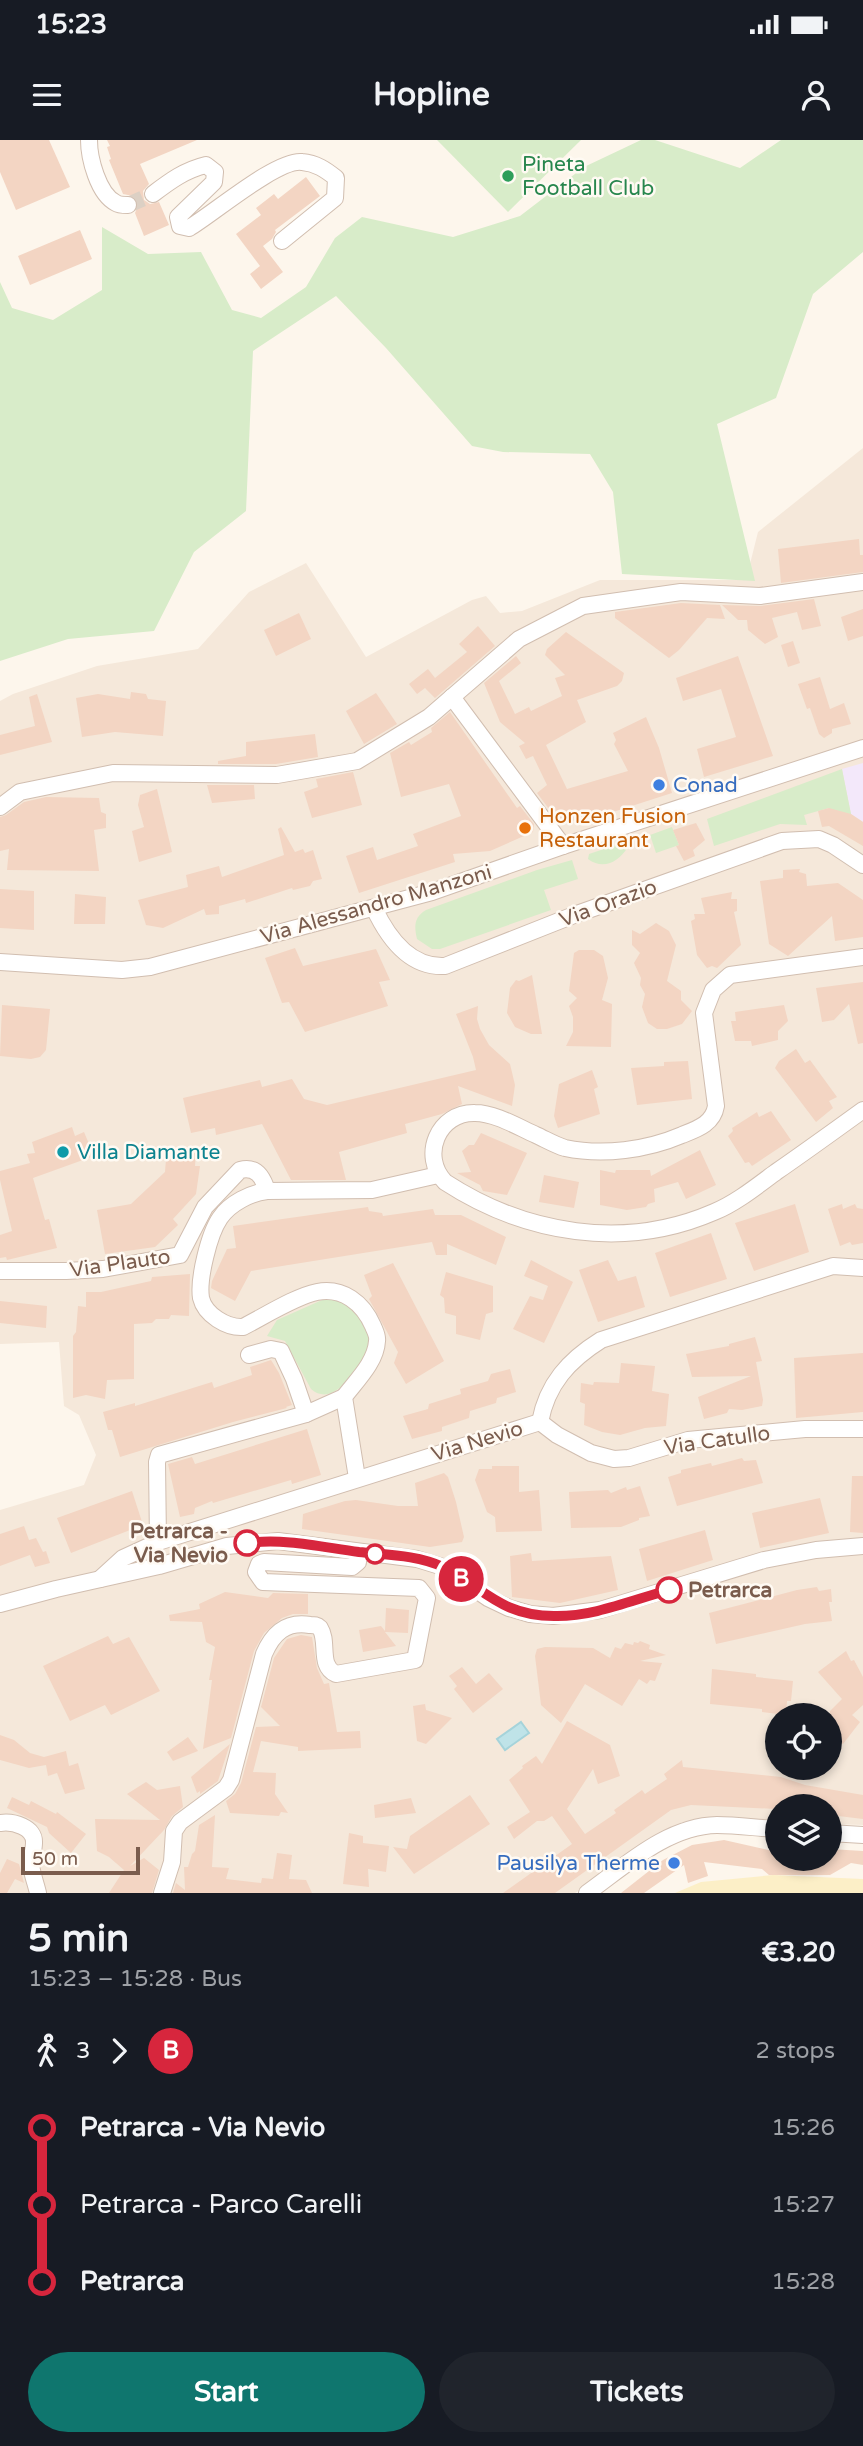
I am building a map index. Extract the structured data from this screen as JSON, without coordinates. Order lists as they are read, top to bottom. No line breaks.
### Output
{"streets":{"street":["Via Orazio","Via Alessandro Manzoni","Via Plauto","Via Catullo","Via Nevio"]},"crossings":[["Via Orazio","Via Alessandro Manzoni"],["Via Catullo","Via Nevio"]],"places":["Pineta Football Club","Conad","Honzen Fusion Restaurant","Villa Diamante","Petrarca - Via Nevio","Petrarca","Pausilya Therme"],"lines":["bus line B"],"scale_bar":"50 m","page":{"status":"15:23","header":"Hopline","on_map":"B","scale":"50 m","heading":["5 min","15:23 – 15:28 · Bus","€3.20"],"legs":["3","B","2 stops"],"list":[{"name":"Petrarca - Via Nevio","value":"15:26"},{"name":"Petrarca - Parco Carelli","value":"15:27"},{"name":"Petrarca","value":"15:28"}],"buttons":["Start","Tickets"]}}
